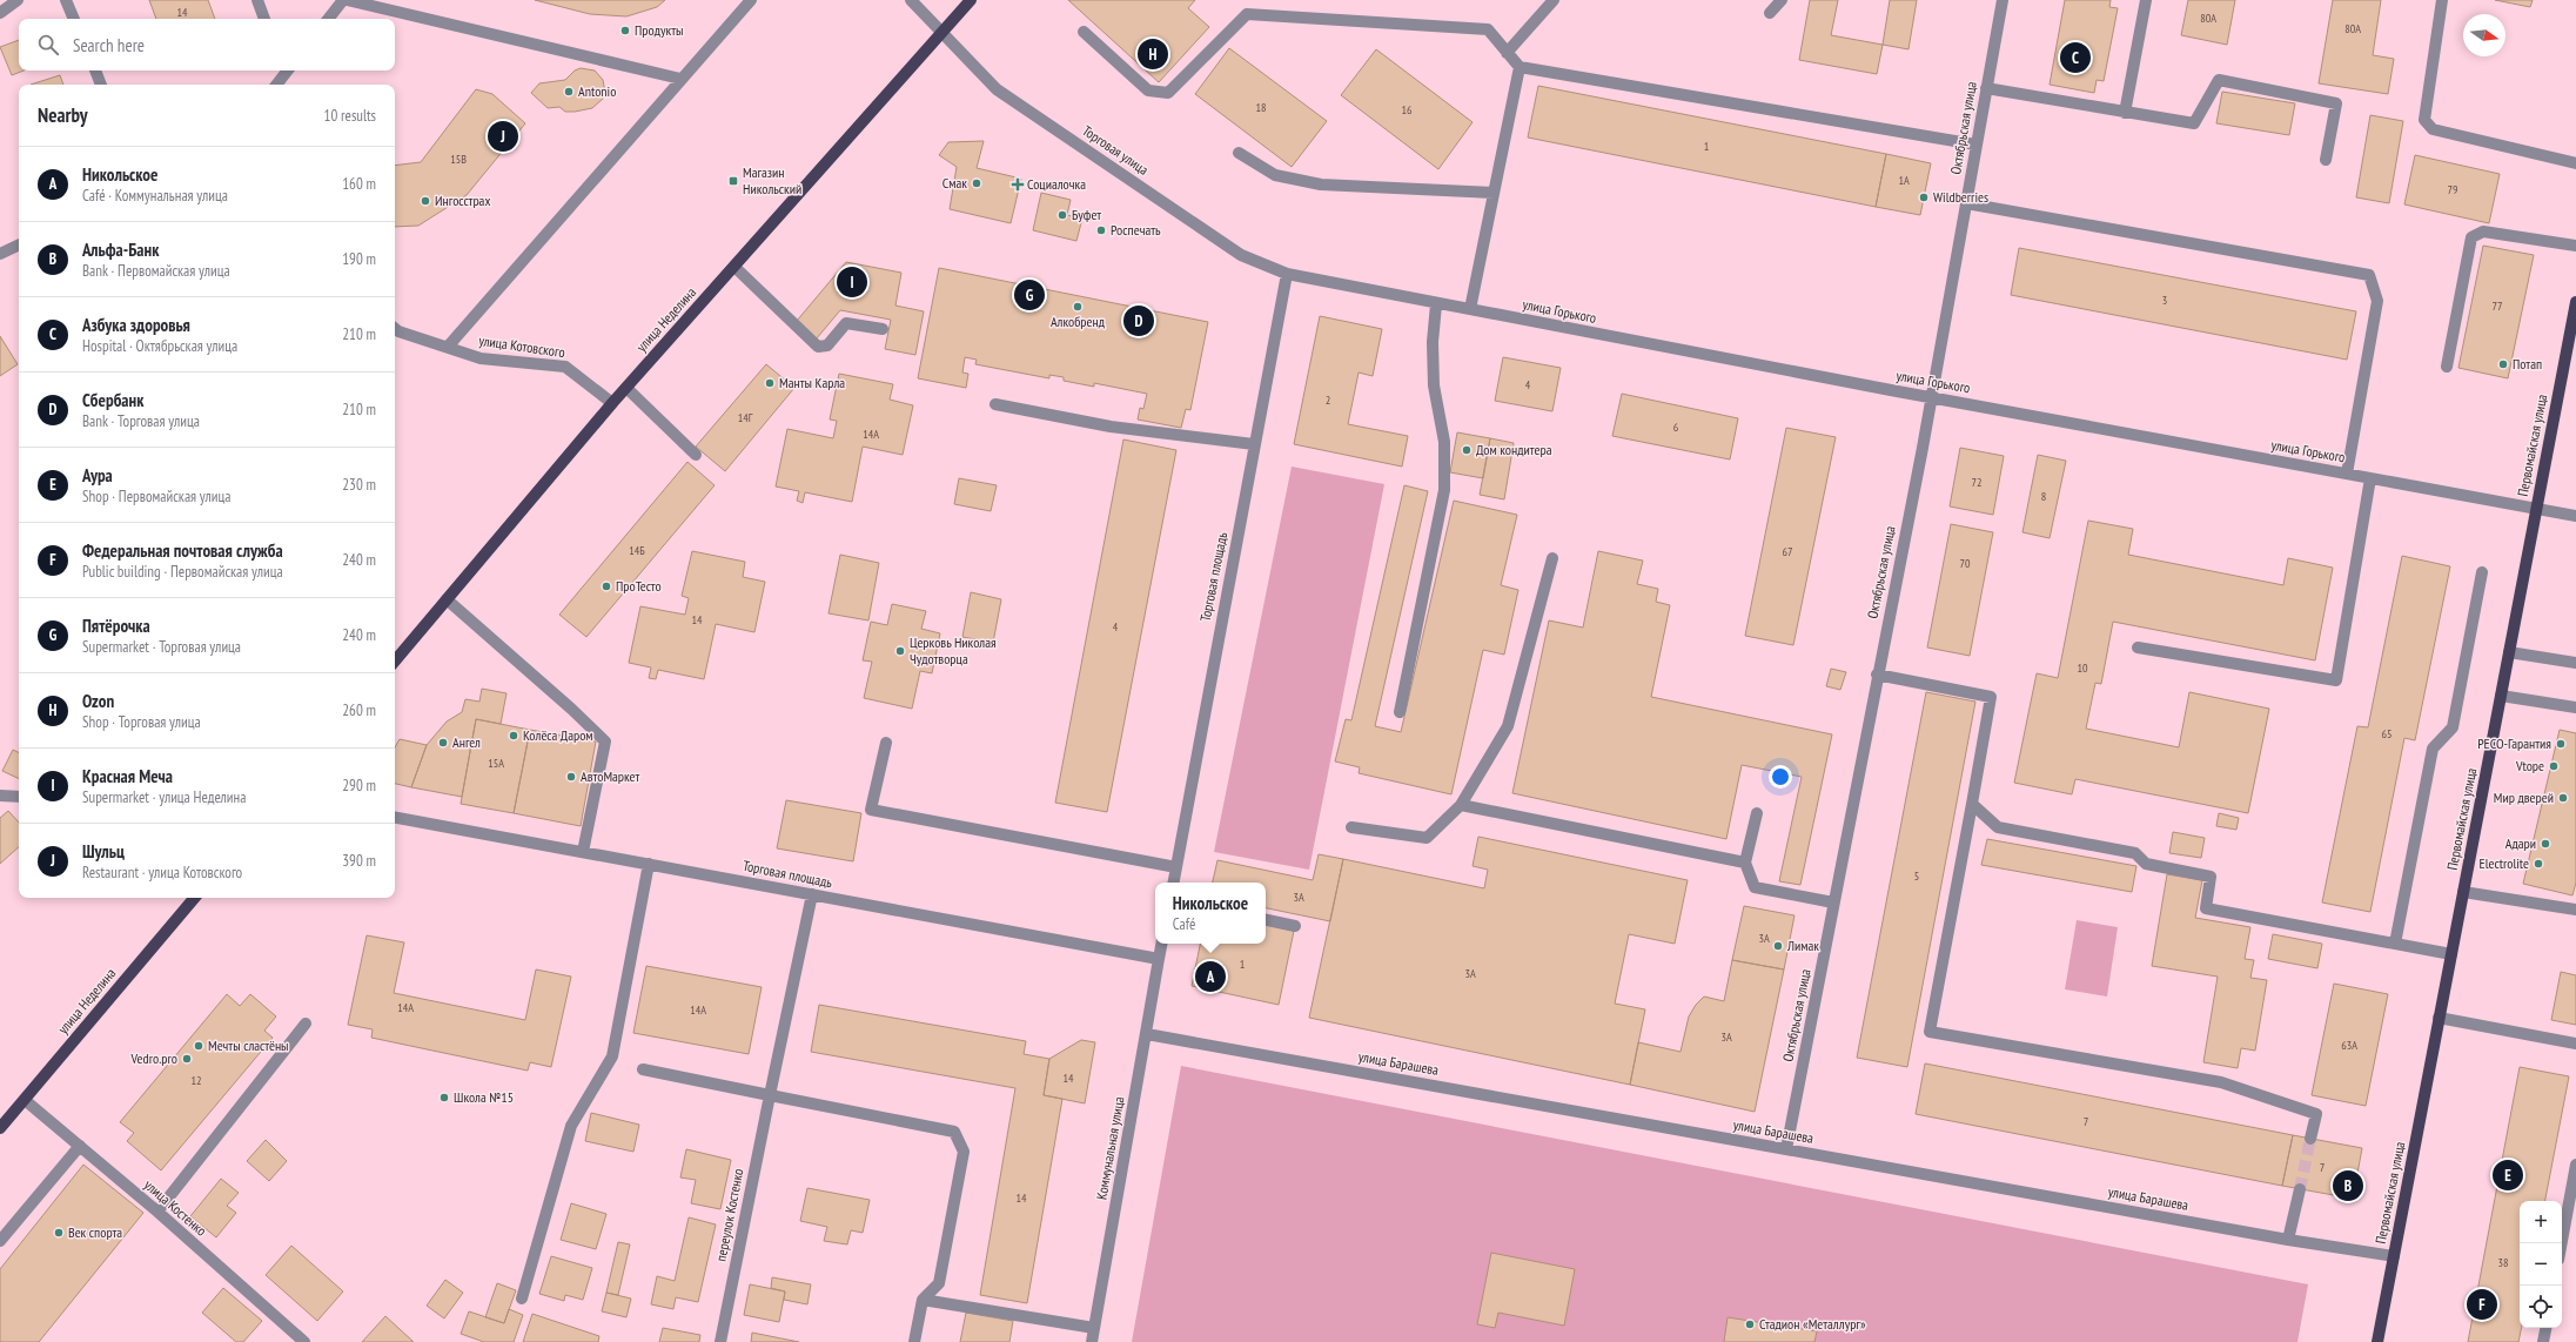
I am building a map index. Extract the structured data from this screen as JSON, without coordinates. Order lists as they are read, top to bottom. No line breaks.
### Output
{"streets":{"main road":["улица Неделина","Первомайская улица"],"street":["Октябрьская улица","Торговая улица","улица Горького","улица Котовского","Торговая площадь","улица Барашева","Коммунальная улица","улица Костенко","переулок Костенко"]},"crossings":[["Октябрьская улица","улица Горького"],["Октябрьская улица","улица Барашева"],["Торговая улица","улица Горького"],["Торговая улица","улица Неделина"],["Торговая улица","Торговая площадь"],["улица Горького","Первомайская улица"],["улица Горького","Торговая площадь"],["улица Неделина","улица Котовского"],["улица Неделина","улица Костенко"],["Первомайская улица","улица Барашева"],["Торговая площадь","Коммунальная улица"],["Торговая площадь","переулок Костенко"],["улица Барашева","Коммунальная улица"]],"places":{"other":["Продукты","Antonio","Смак","Wildberries","Ингосстрах","Буфет","Роспечать","Алкобренд","Потап","Манты Карла","Дом кондитера","ПроТесто","Церковь Николая Чудотворца","Колёса Даром","Ангел","РЕСО-Гарантия","Vtope","АвтоМаркет","Мир дверей","Адари","Electrolite","Лимак","Мечты сластёны","Vedro.pro","Школа №15","Век спорта","Стадион «Металлург»"],"transit":["Магазин Никольский"],"health":["Социалочка"]},"house_numbers":["14","80А","80А","18","16","1","15В","1А","79","3","77","4","2","14Г","6","14А","72","8","14Б","67","70","14","4","10","65","15А","5","3А","3А","1","3А","14А","14А","3А","63А","14","12","7","7","14","38"],"north":"right","page":{"search":"Search here","pins":["H","C","J","I","G","D","A","E","B","F"],"heading":["Nearby","10 results"],"list":[{"mark":"A","name":"Никольское","note":"Café · Коммунальная улица","value":"160 m"},{"mark":"B","name":"Альфа-Банк","note":"Bank · Первомайская улица","value":"190 m"},{"mark":"C","name":"Азбука здоровья","note":"Hospital · Октябрьская улица","value":"210 m"},{"mark":"D","name":"Сбербанк","note":"Bank · Торговая улица","value":"210 m"},{"mark":"E","name":"Аура","note":"Shop · Первомайская улица","value":"230 m"},{"mark":"F","name":"Федеральная почтовая служба","note":"Public building · Первомайская улица","value":"240 m"},{"mark":"G","name":"Пятёрочка","note":"Supermarket · Торговая улица","value":"240 m"},{"mark":"H","name":"Ozon","note":"Shop · Торговая улица","value":"260 m"},{"mark":"I","name":"Красная Меча","note":"Supermarket · улица Неделина","value":"290 m"},{"mark":"J","name":"Шульц","note":"Restaurant · улица Котовского","value":"390 m"}],"popup":["Никольское","Café"],"map_buttons":["+","−"]}}
